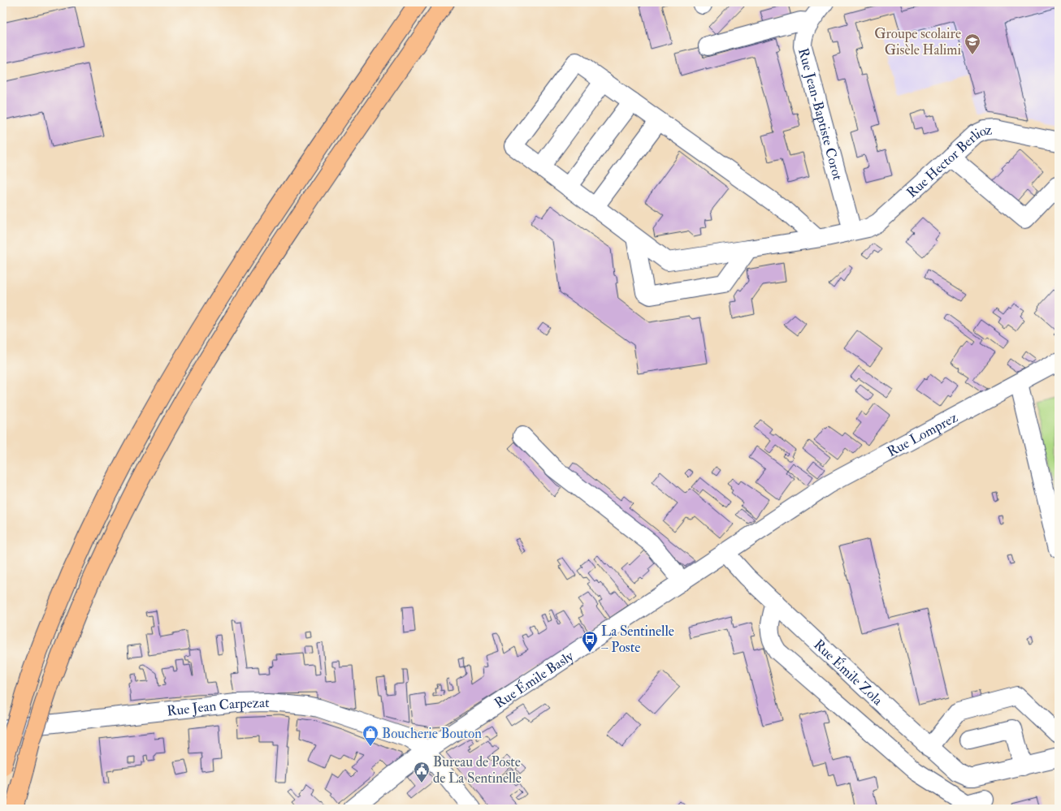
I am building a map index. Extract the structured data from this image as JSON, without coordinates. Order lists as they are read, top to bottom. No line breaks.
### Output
{"streets":{"street":["Rue Jean-Baptiste Corot","Rue Hector Berlioz","Rue Lomprez","Rue Émile Zola","Rue Émile Basly","Rue Jean Carpezat"]},"crossings":[["Rue Jean-Baptiste Corot","Rue Hector Berlioz"],["Rue Lomprez","Rue Émile Basly"],["Rue Émile Zola","Rue Émile Basly"],["Rue Émile Basly","Rue Jean Carpezat"]],"places":{"school or university":["Groupe scolaire Gisèle Halimi"],"bus stop":["La Sentinelle – Poste"],"shop":["Boucherie Bouton"],"public building":["Bureau de Poste de La Sentinelle"]}}
